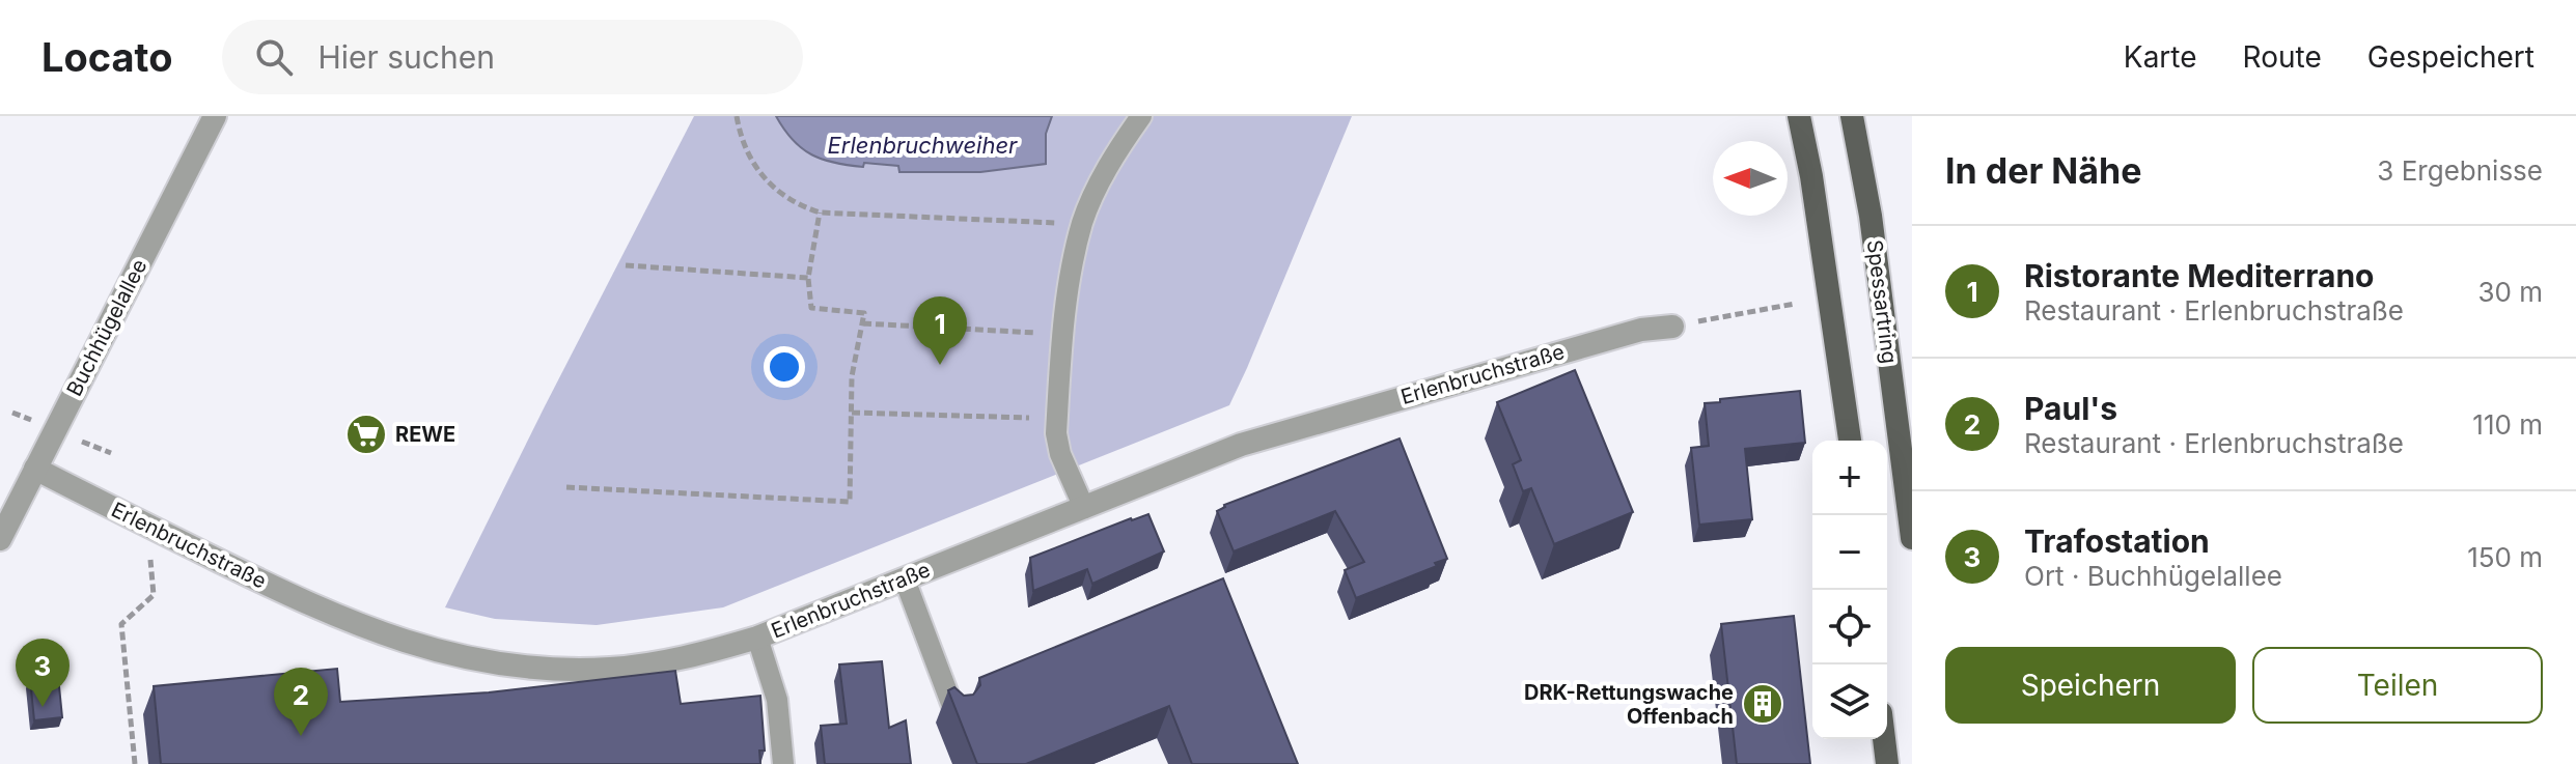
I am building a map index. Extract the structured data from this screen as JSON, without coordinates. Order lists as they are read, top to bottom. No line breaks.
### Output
{"streets":{"main road":["Spessartring"],"street":["Buchhügelallee","Erlenbruchstraße"]},"crossings":[["Buchhügelallee","Erlenbruchstraße"]],"water":["Erlenbruchweiher"],"places":{"supermarket":["REWE"],"building":["DRK-Rettungswache Offenbach"]},"north":"left","page":{"header":"Locato","search":"Hier suchen","nav":["Karte","Route","Gespeichert"],"heading":["In der Nähe","3 Ergebnisse"],"list":[{"mark":"1","name":"Ristorante Mediterrano","note":"Restaurant · Erlenbruchstraße","value":"30 m"},{"mark":"2","name":"Paul's","note":"Restaurant · Erlenbruchstraße","value":"110 m"},{"mark":"3","name":"Trafostation","note":"Ort · Buchhügelallee","value":"150 m"}],"pins":["1","3","2"],"map_buttons":["+","−"],"buttons":["Speichern","Teilen"]}}
